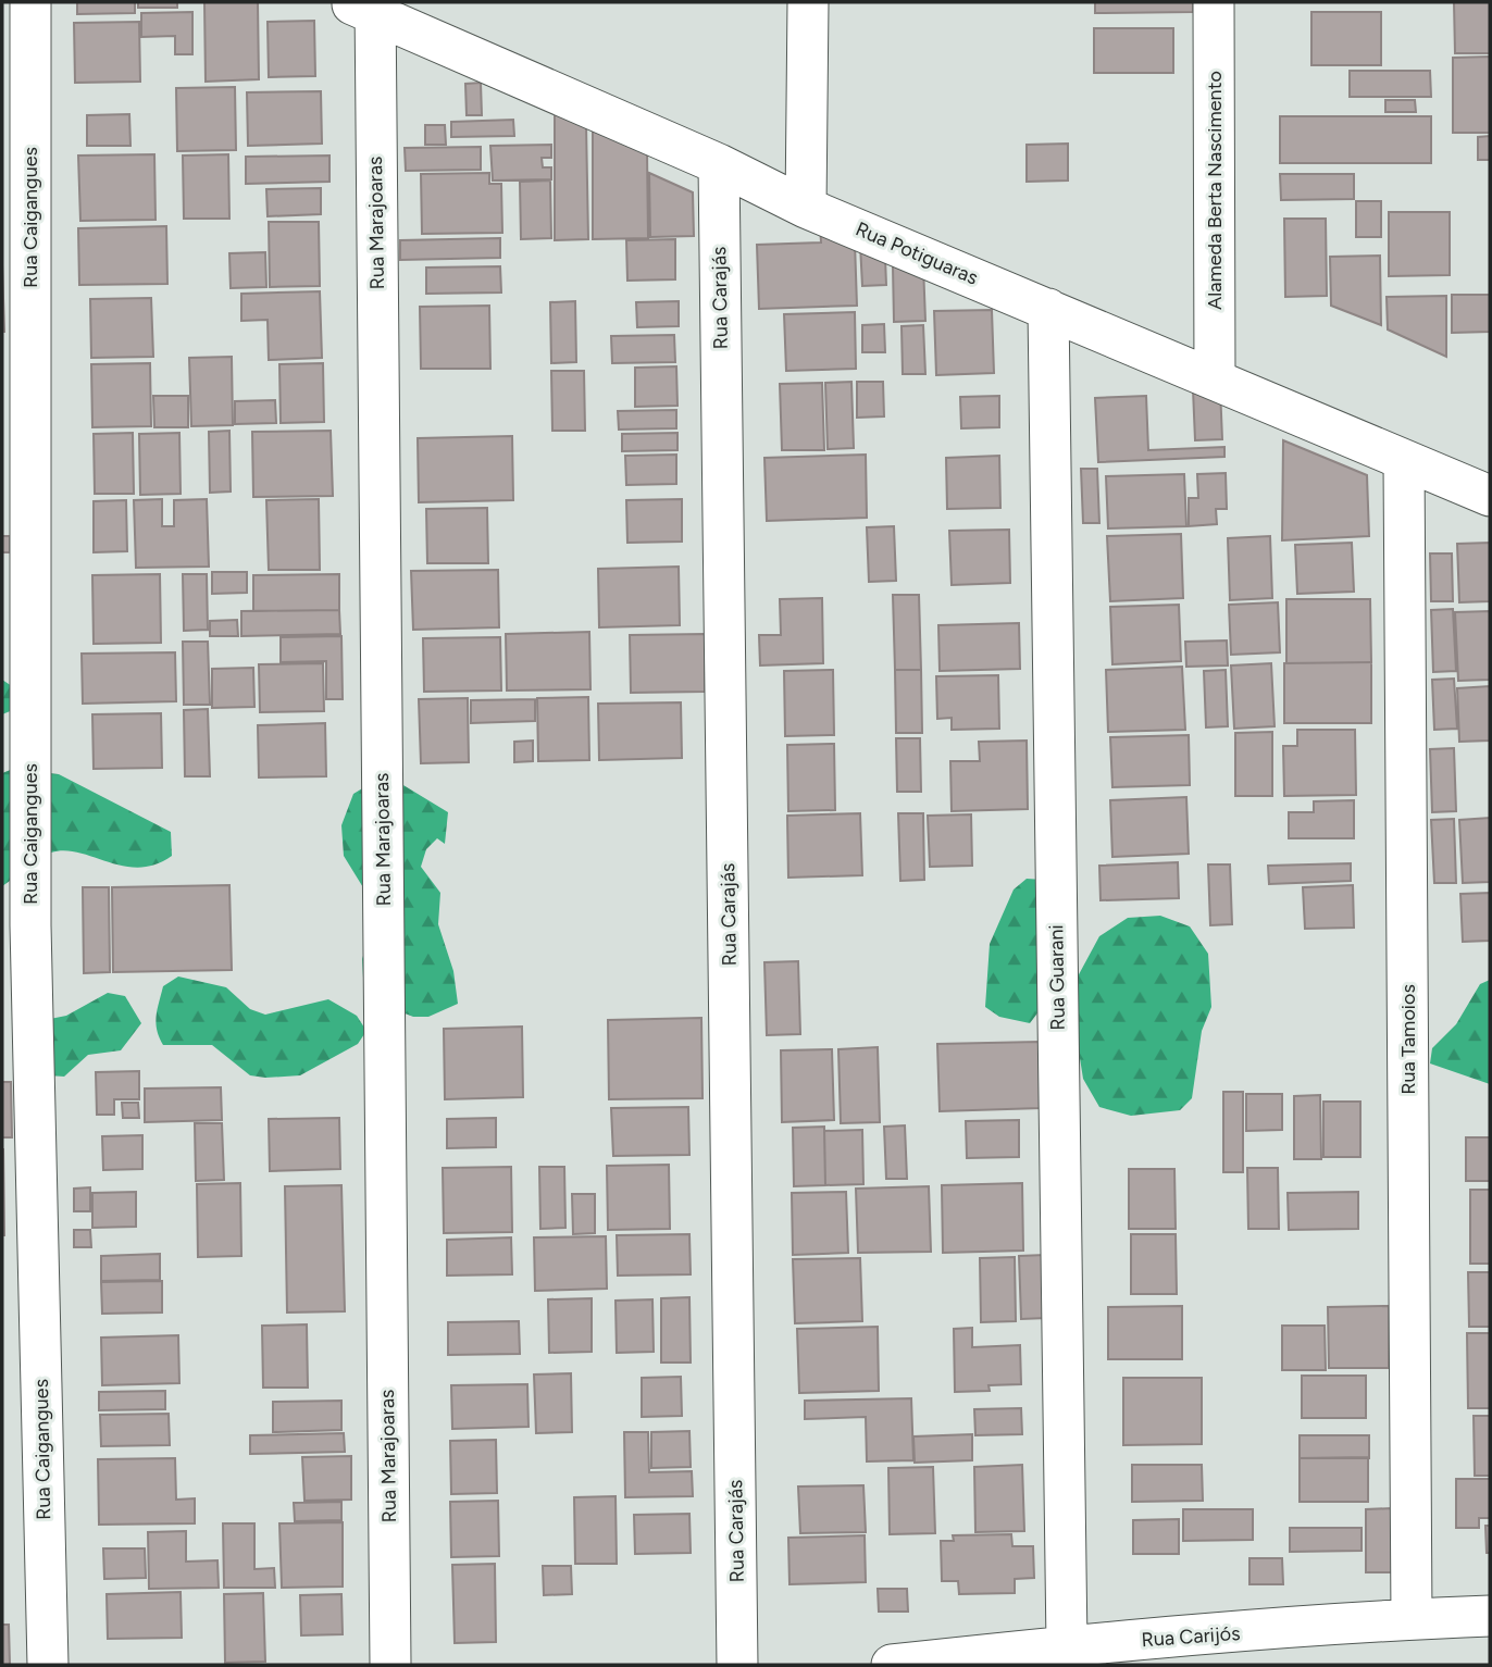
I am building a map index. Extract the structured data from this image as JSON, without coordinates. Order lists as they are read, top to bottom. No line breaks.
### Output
{"streets":{"street":["Alameda Berta Nascimento","Rua Caigangues","Rua Marajoaras","Rua Potiguaras","Rua Carajás","Rua Guarani","Rua Tamoios","Rua Carijós"]},"crossings":[["Alameda Berta Nascimento","Rua Potiguaras"],["Rua Marajoaras","Rua Potiguaras"],["Rua Potiguaras","Rua Carajás"],["Rua Potiguaras","Rua Guarani"],["Rua Potiguaras","Rua Tamoios"],["Rua Guarani","Rua Carijós"],["Rua Tamoios","Rua Carijós"]]}
